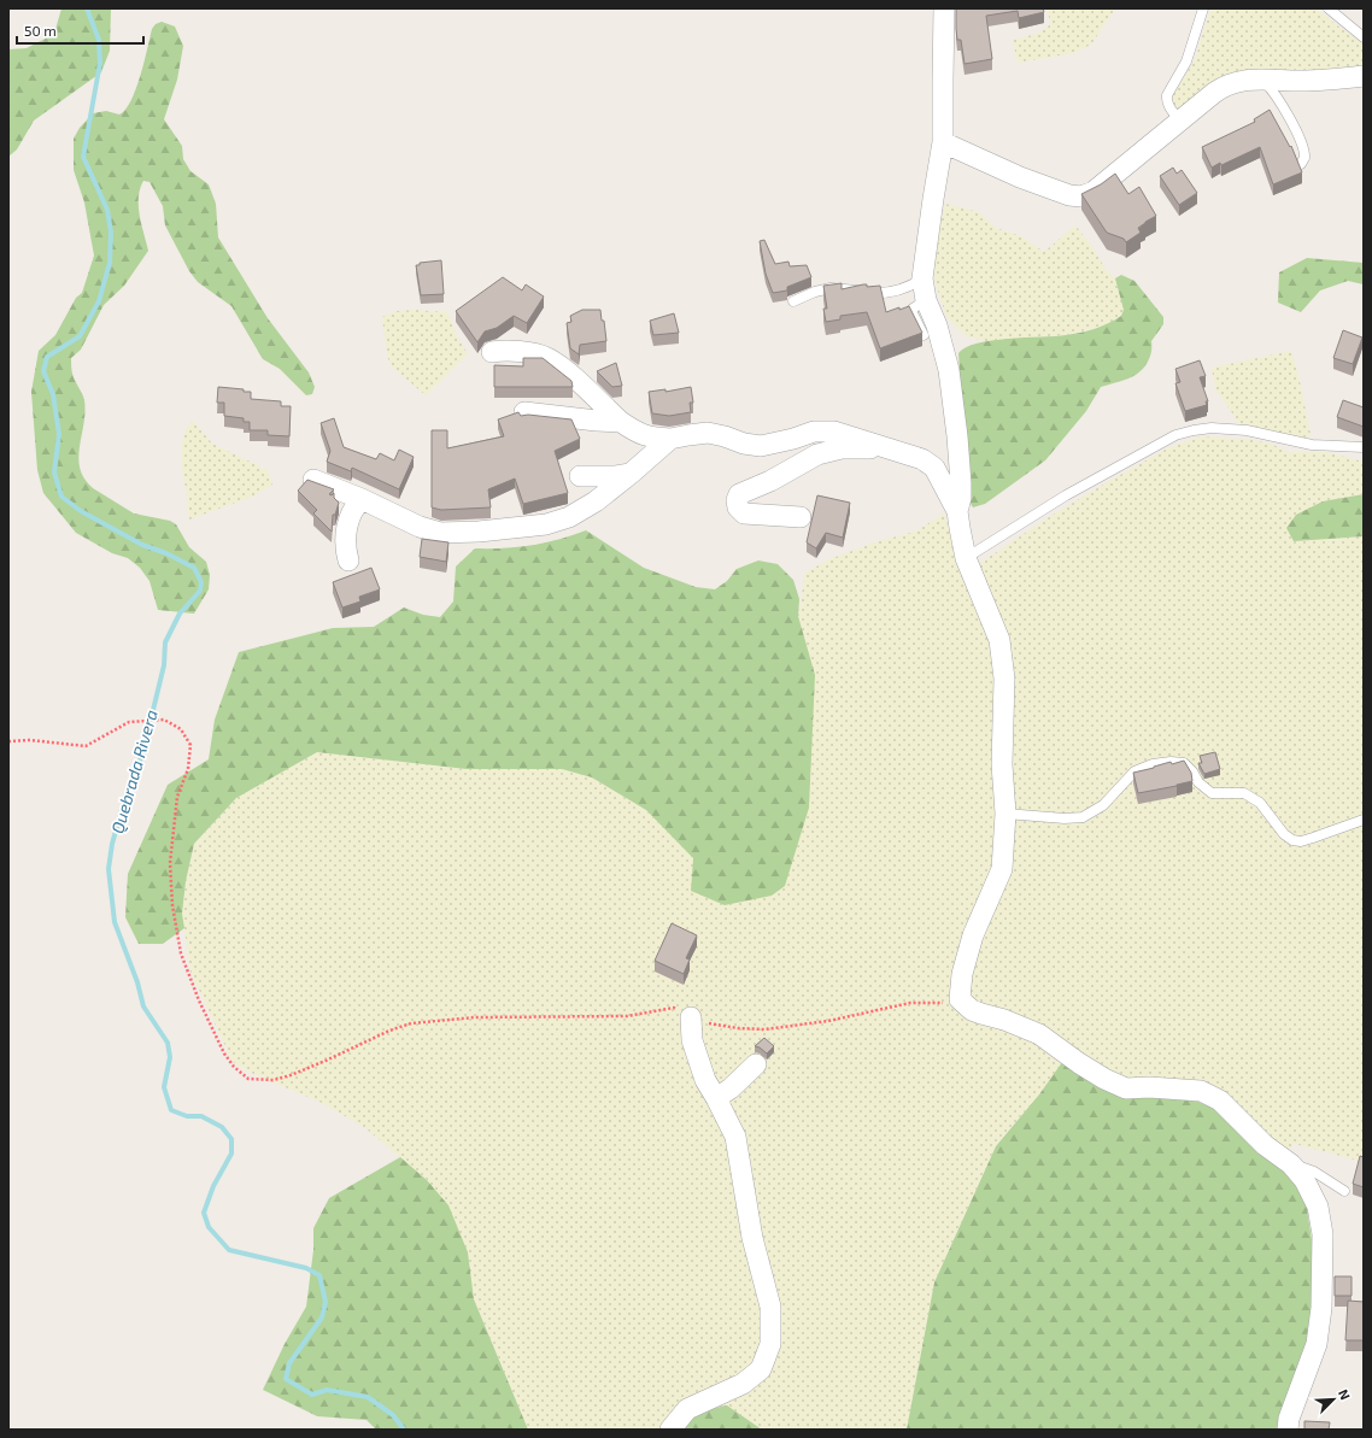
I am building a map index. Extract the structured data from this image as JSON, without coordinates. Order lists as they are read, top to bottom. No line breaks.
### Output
{"water":["Quebrada Rivera"],"scale_bar":"50 m","north":"top right"}
